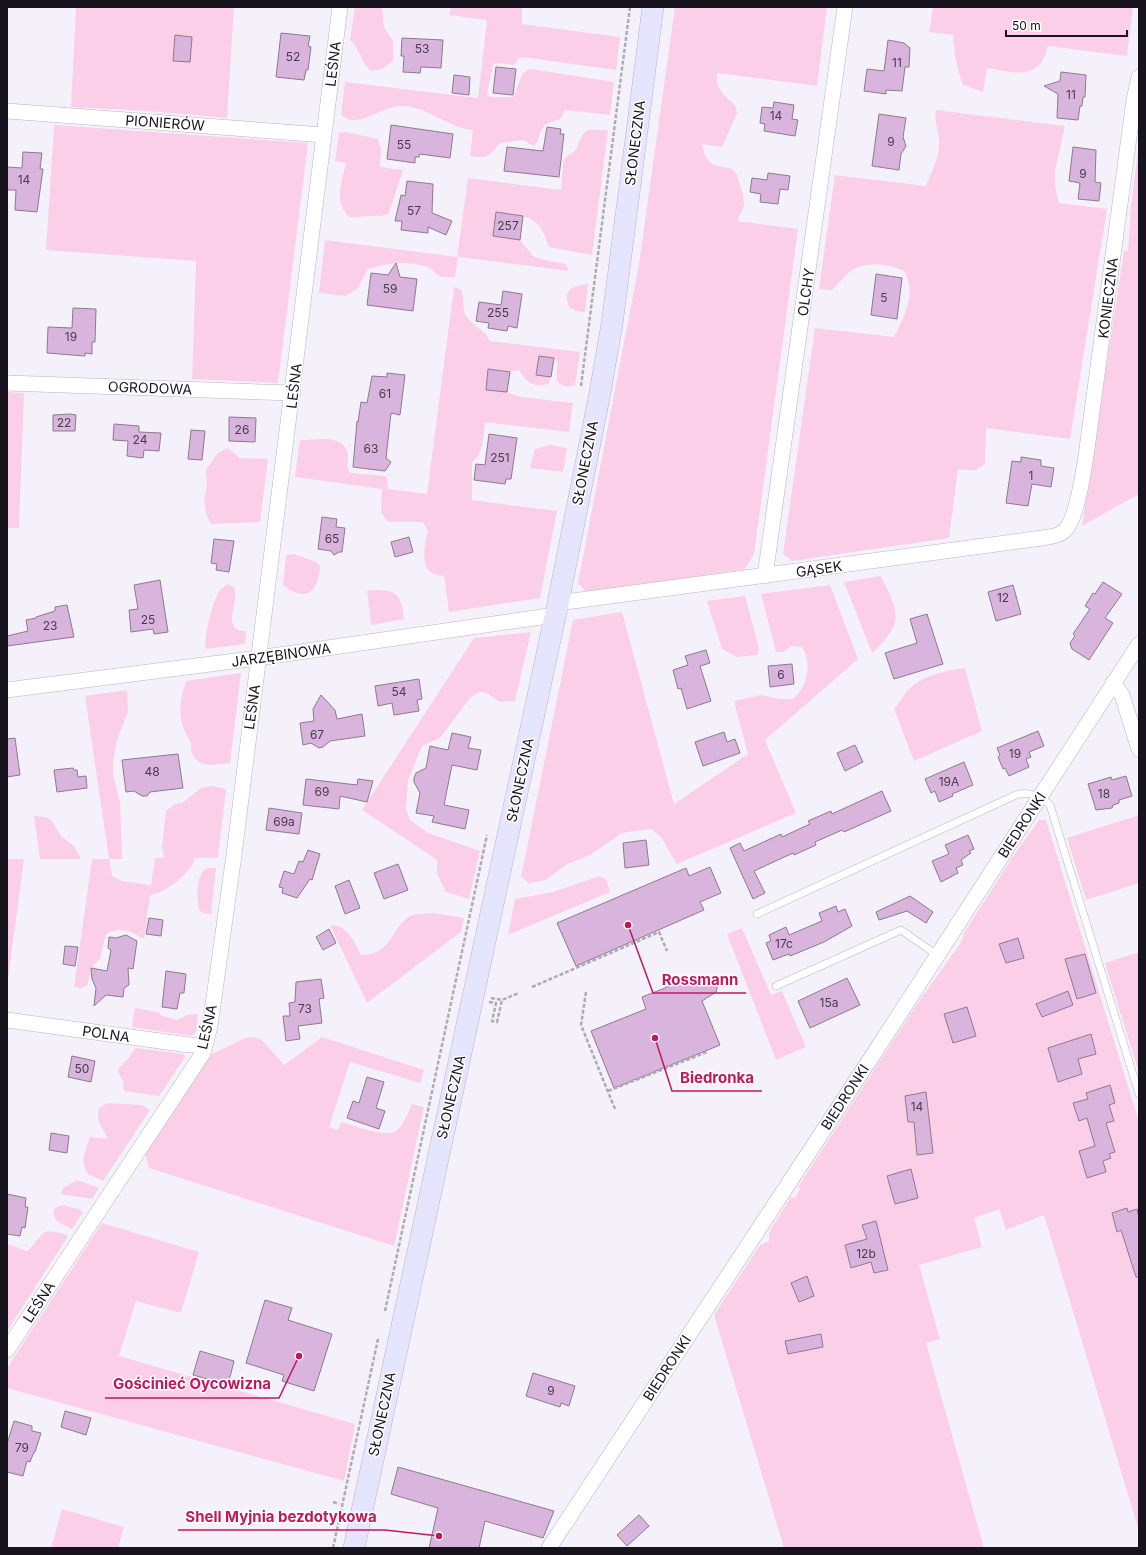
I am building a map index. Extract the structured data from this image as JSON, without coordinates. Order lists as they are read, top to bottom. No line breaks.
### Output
{"streets":{"main road":["SŁONECZNA"],"street":["LEŚNA","PIONIERÓW","OLCHY","KONIECZNA","OGRODOWA","GĄSEK","JARZĘBINOWA","BIEDRONKI","POLNA"]},"crossings":[["LEŚNA","PIONIERÓW"],["LEŚNA","OGRODOWA"],["LEŚNA","JARZĘBINOWA"],["LEŚNA","POLNA"],["SŁONECZNA","GĄSEK"],["SŁONECZNA","JARZĘBINOWA"],["OLCHY","GĄSEK"],["KONIECZNA","GĄSEK"],["GĄSEK","JARZĘBINOWA"]],"places":["Rossmann","Biedronka","Gościnieć Oycowizna","Shell Myjnia bezdotykowa"],"house_numbers":["53","52","11","11","14","9","55","9","14","57","257","59","5","255","19","61","22","26","24","63","251","1","65","12","25","23","6","54","67","19","48","19A","69","18","69a","17c","15a","73","50","14","12b","9","79"],"scale_bar":"50 m"}
